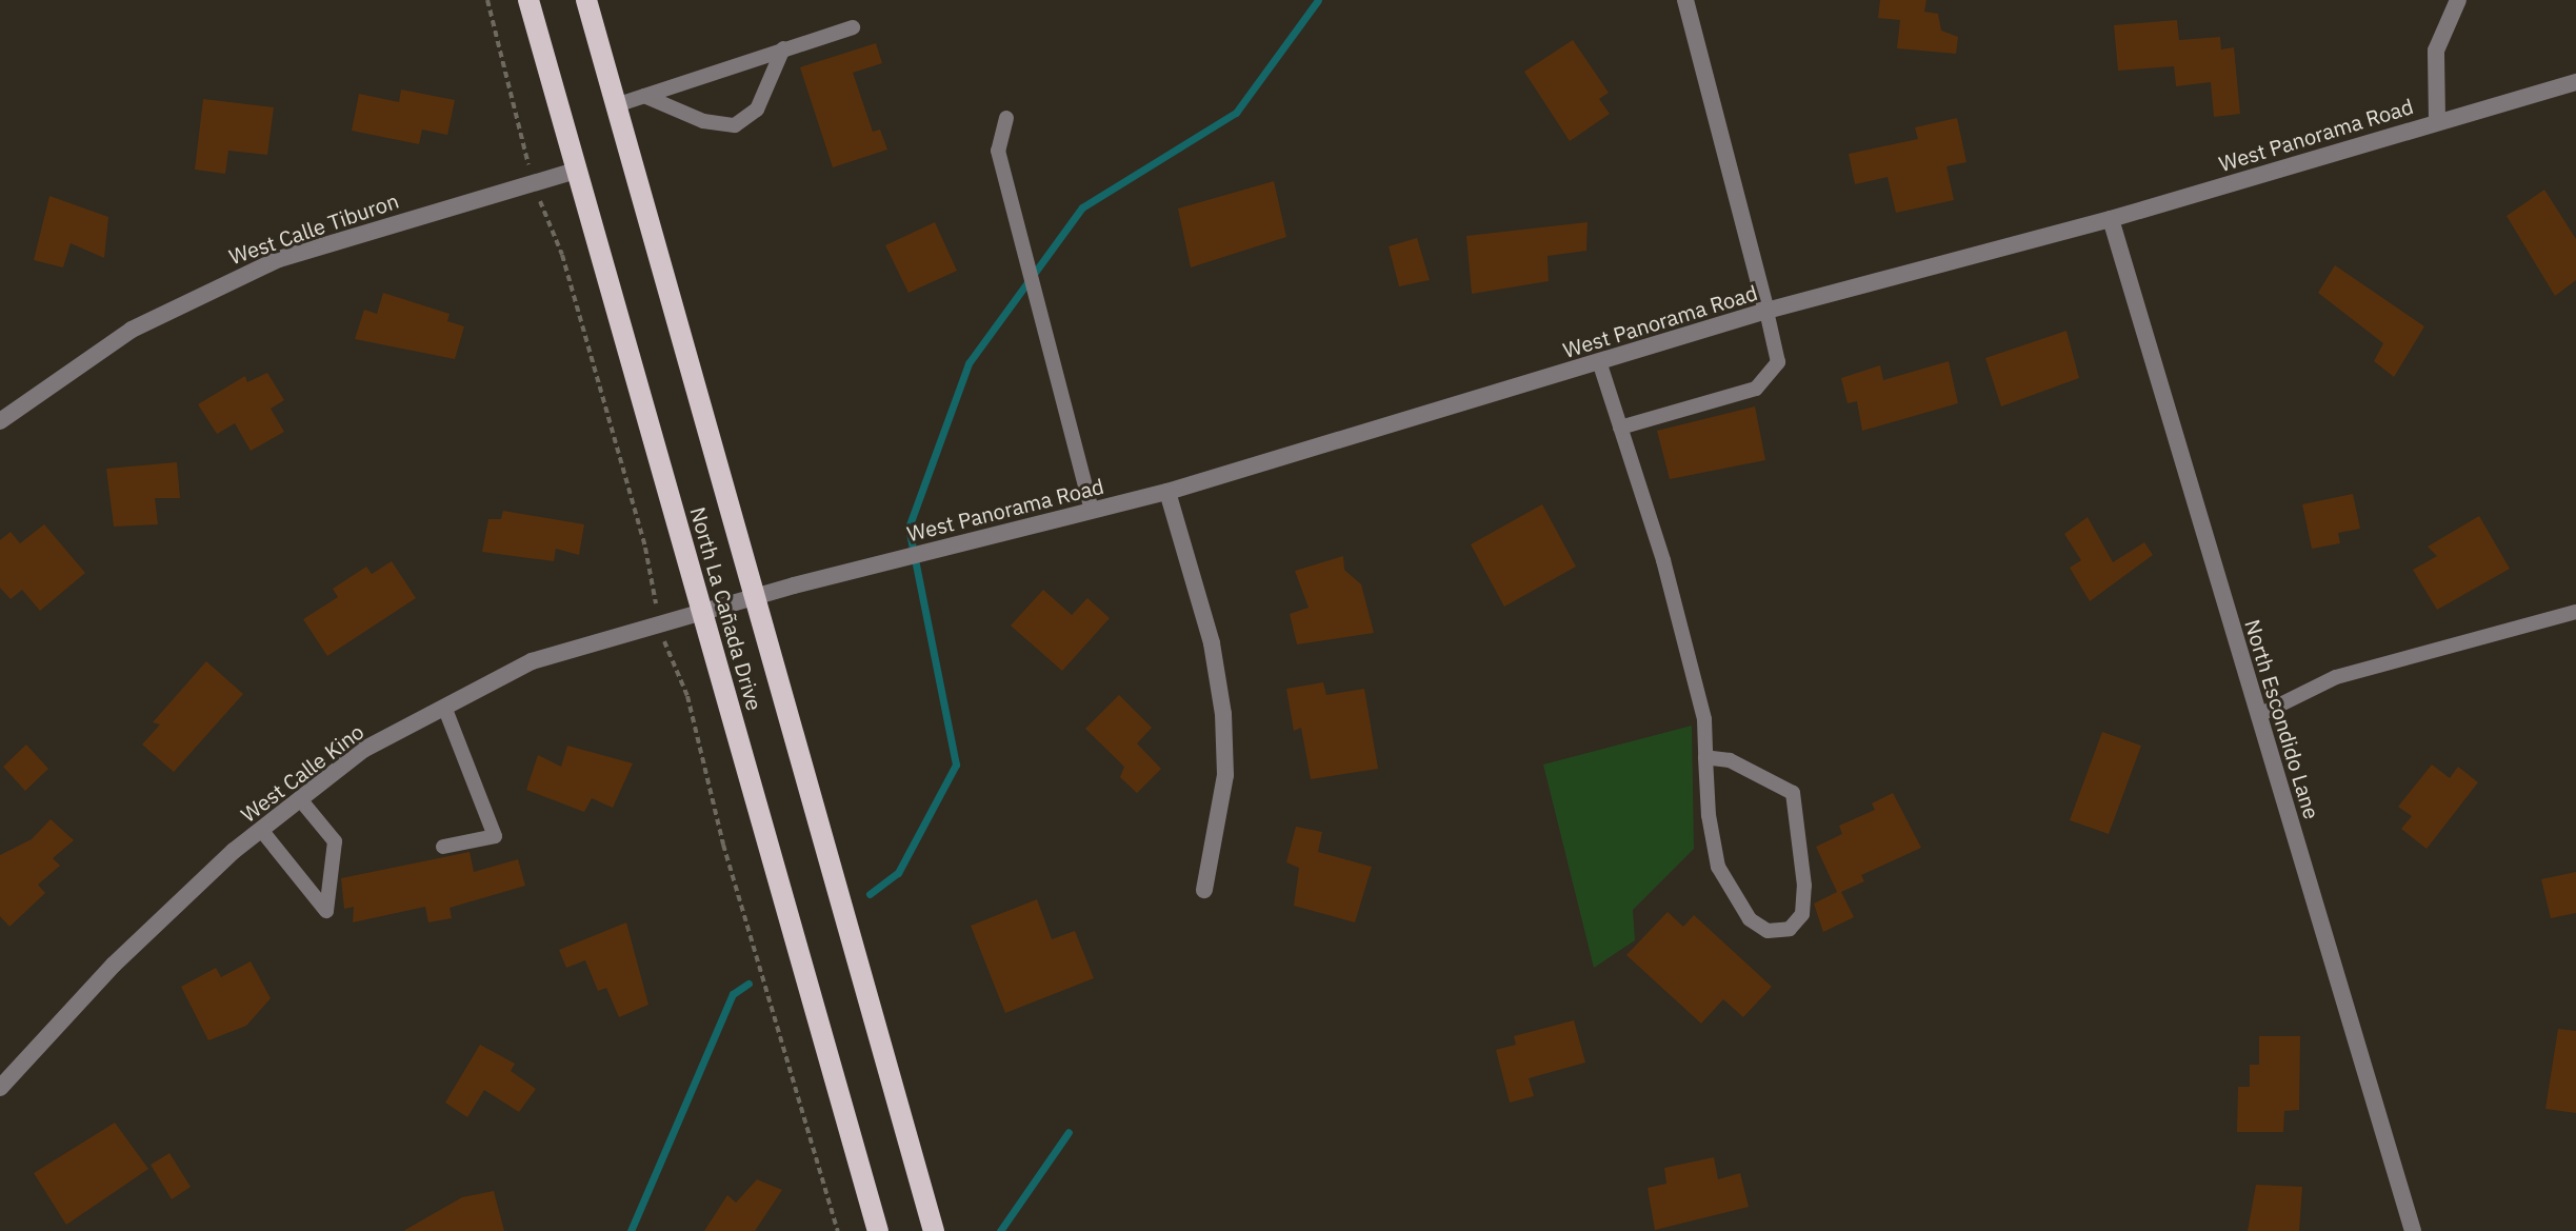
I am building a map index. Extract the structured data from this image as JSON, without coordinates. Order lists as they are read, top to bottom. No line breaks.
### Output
{"streets":{"main road":["North La Cañada Drive"],"street":["West Panorama Road","West Calle Tiburon","North Escondido Lane","West Calle Kino"]},"crossings":[["West Panorama Road","North La Cañada Drive"],["West Panorama Road","North Escondido Lane"],["West Panorama Road","West Calle Kino"],["West Calle Tiburon","North La Cañada Drive"],["North La Cañada Drive","West Calle Kino"]]}
